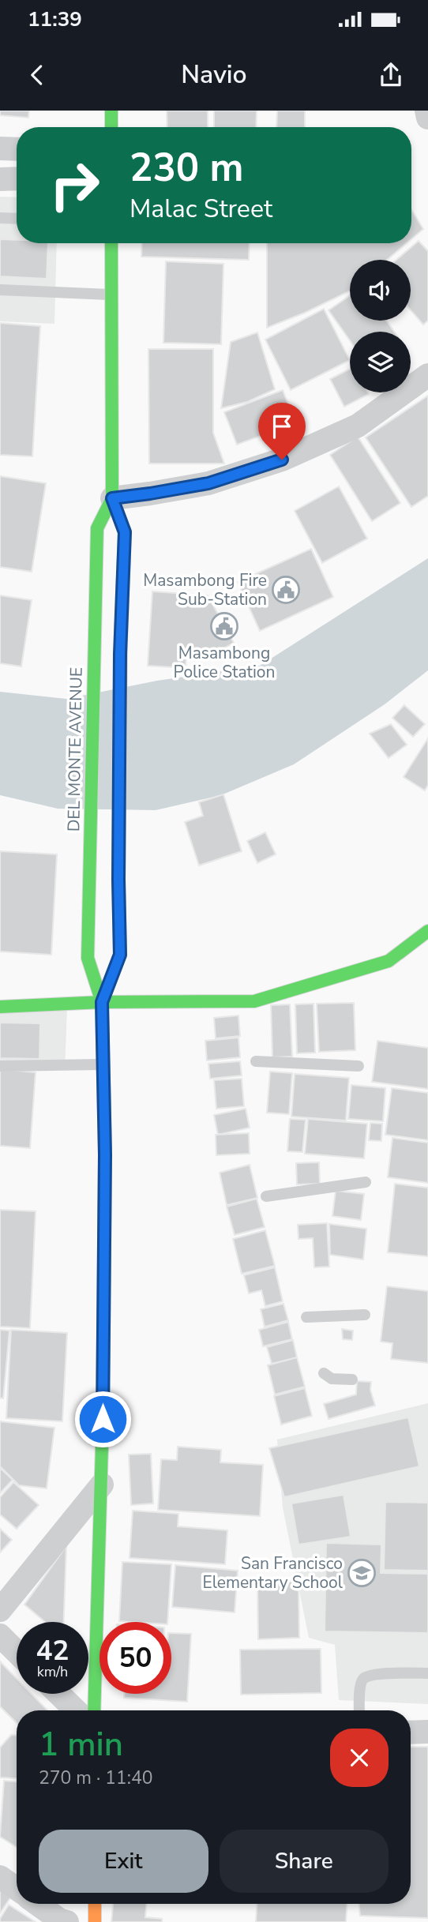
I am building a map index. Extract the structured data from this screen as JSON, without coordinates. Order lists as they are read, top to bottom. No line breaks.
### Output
{"streets":{"main road":["DEL MONTE AVENUE"]},"places":{"public building":["Masambong Fire Sub-Station","Masambong Police Station"],"school or university":["San Francisco Elementary School"]},"page":{"status":"11:39","header":"Navio","turn":["230 m","Malac Street"],"speed":"42 km/h","limit":"50","heading":["1 min","270 m · 11:40"],"buttons":["Exit","Share"]}}
